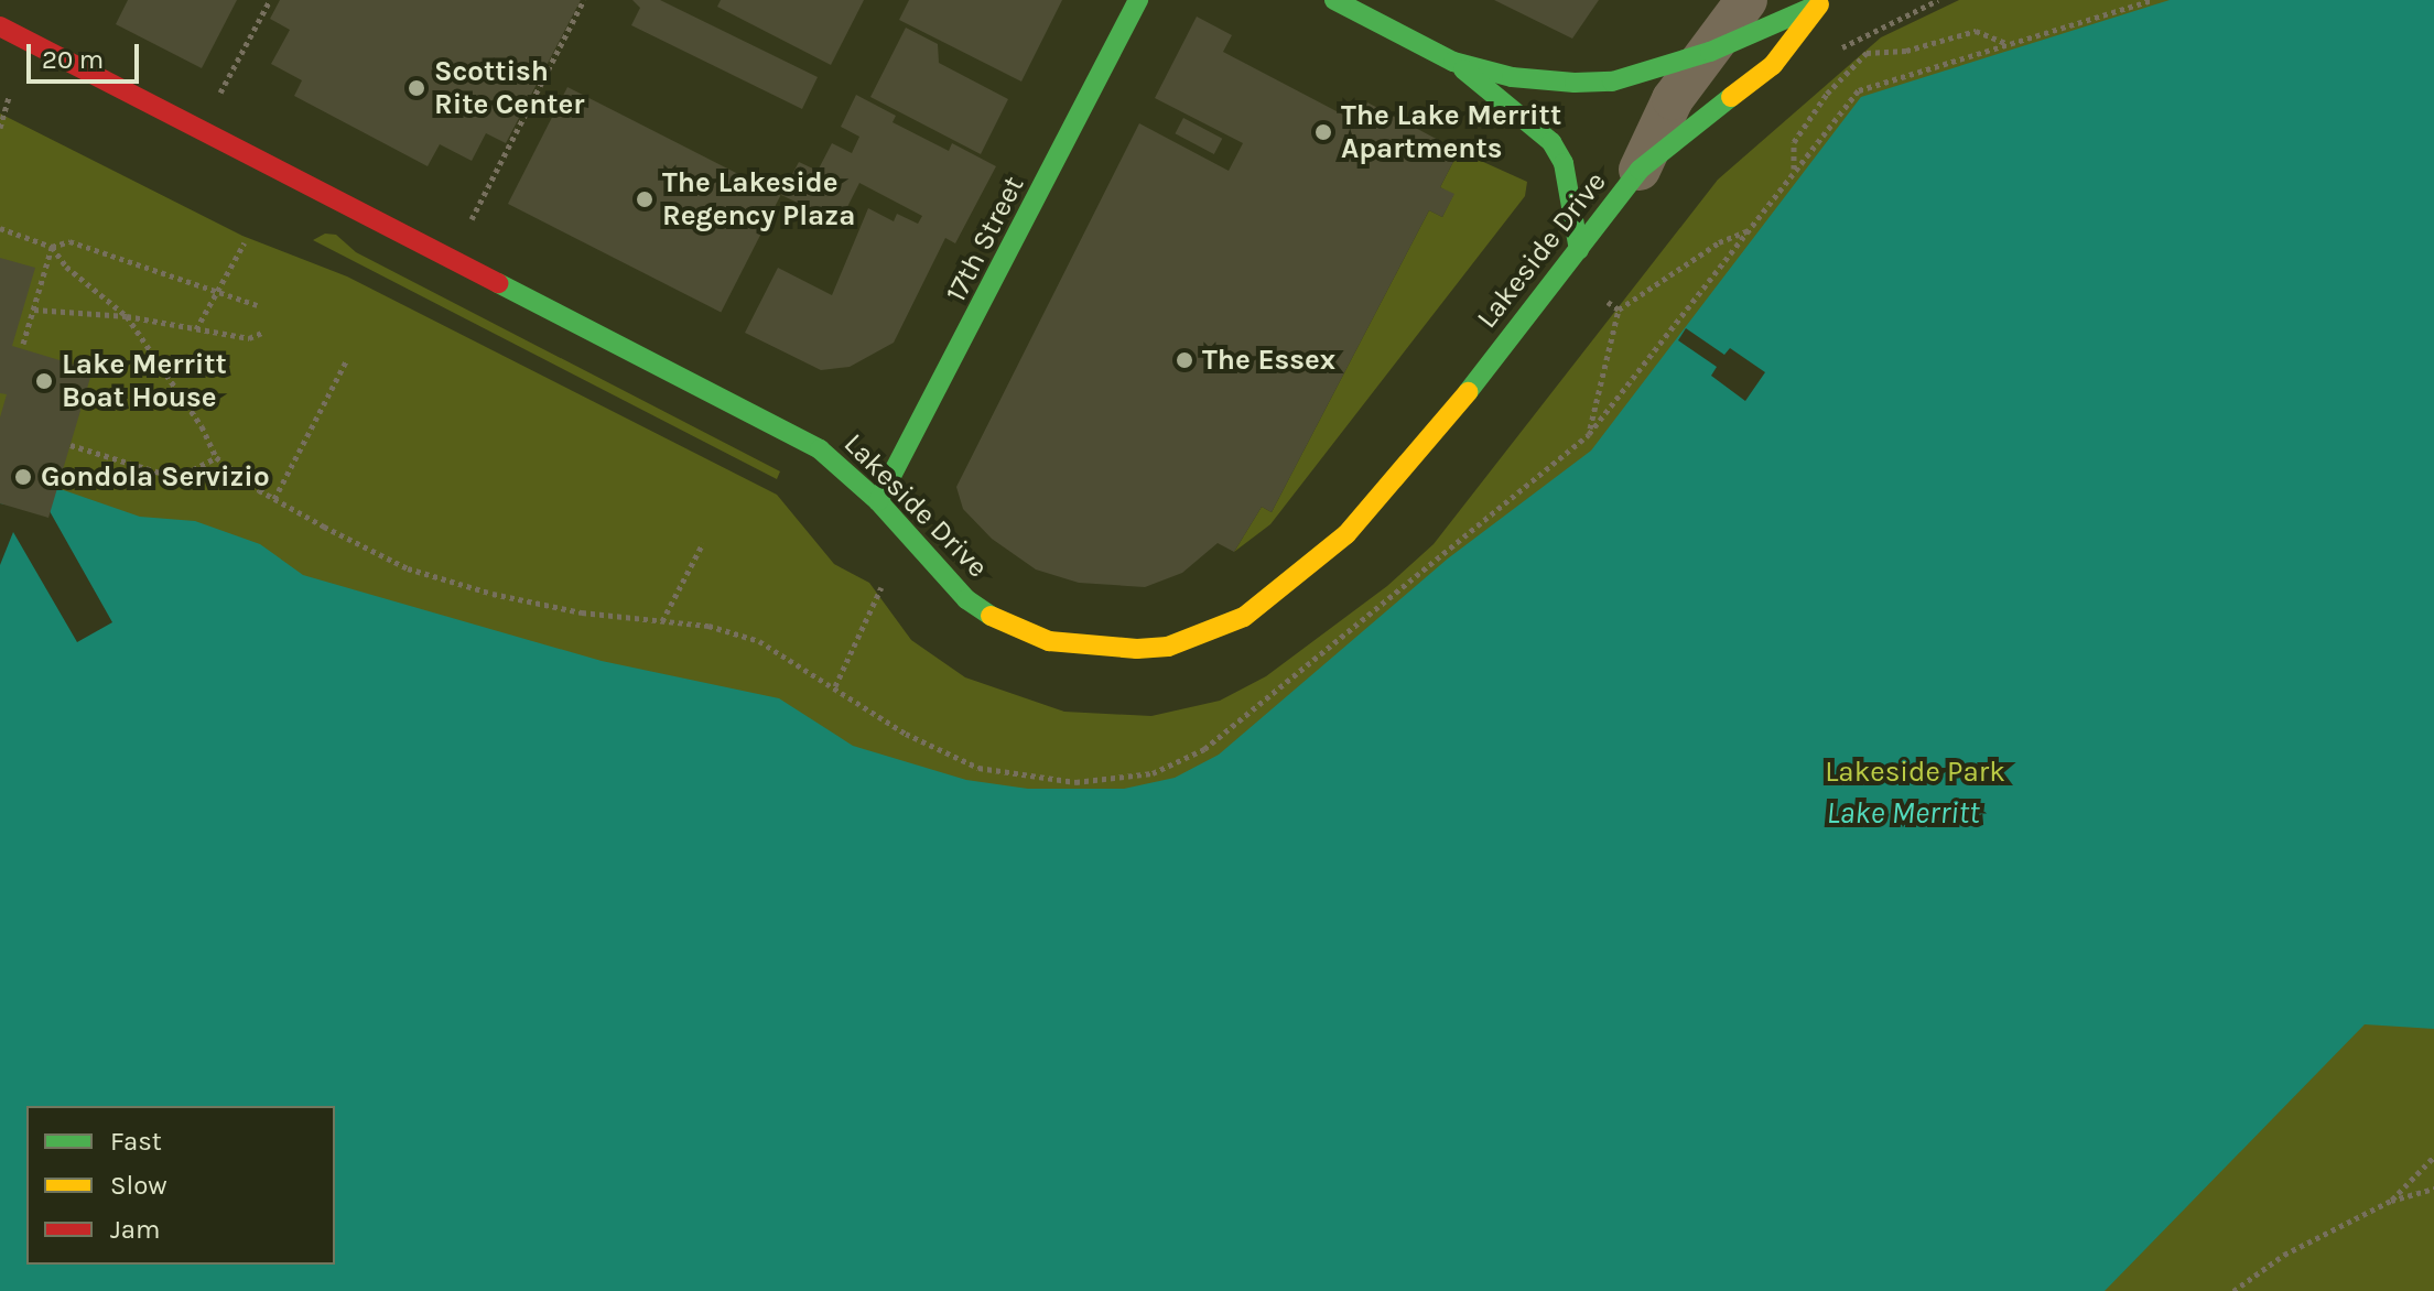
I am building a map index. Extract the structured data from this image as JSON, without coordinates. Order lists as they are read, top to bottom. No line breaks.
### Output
{"streets":{"street":["17th Street","Lakeside Drive"]},"crossings":[["17th Street","Lakeside Drive"]],"water":["Lake Merritt"],"parks":["Lakeside Park"],"places":["Scottish Rite Center","The Lake Merritt Apartments","The Lakeside Regency Plaza","The Essex","Lake Merritt Boat House","Gondola Servizio"],"legend":["Fast","Slow","Jam"],"scale_bar":"20 m"}
